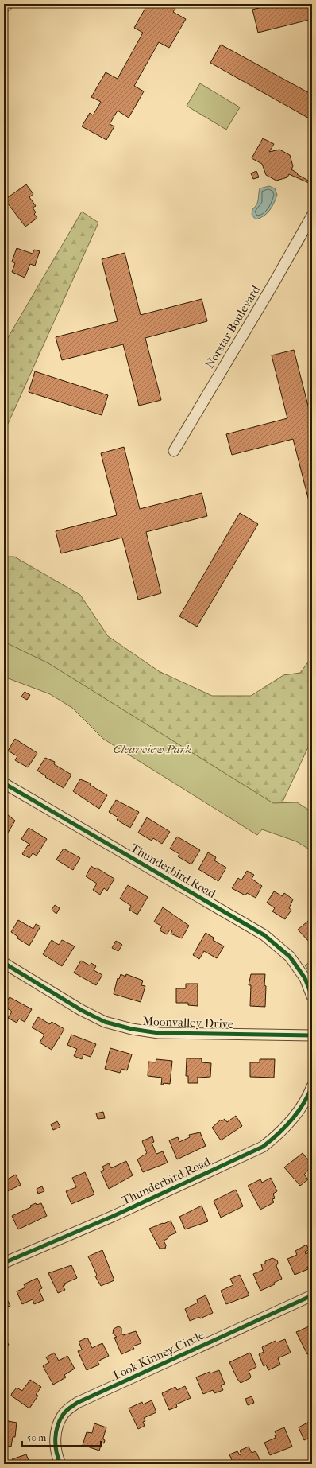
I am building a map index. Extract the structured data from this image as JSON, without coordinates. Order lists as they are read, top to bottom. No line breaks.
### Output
{"streets":{"street":["Norstar Boulevard","Thunderbird Road","Moonvalley Drive","Look Kinney Circle"]},"parks":["Clearview Park"],"scale_bar":"50 m"}
